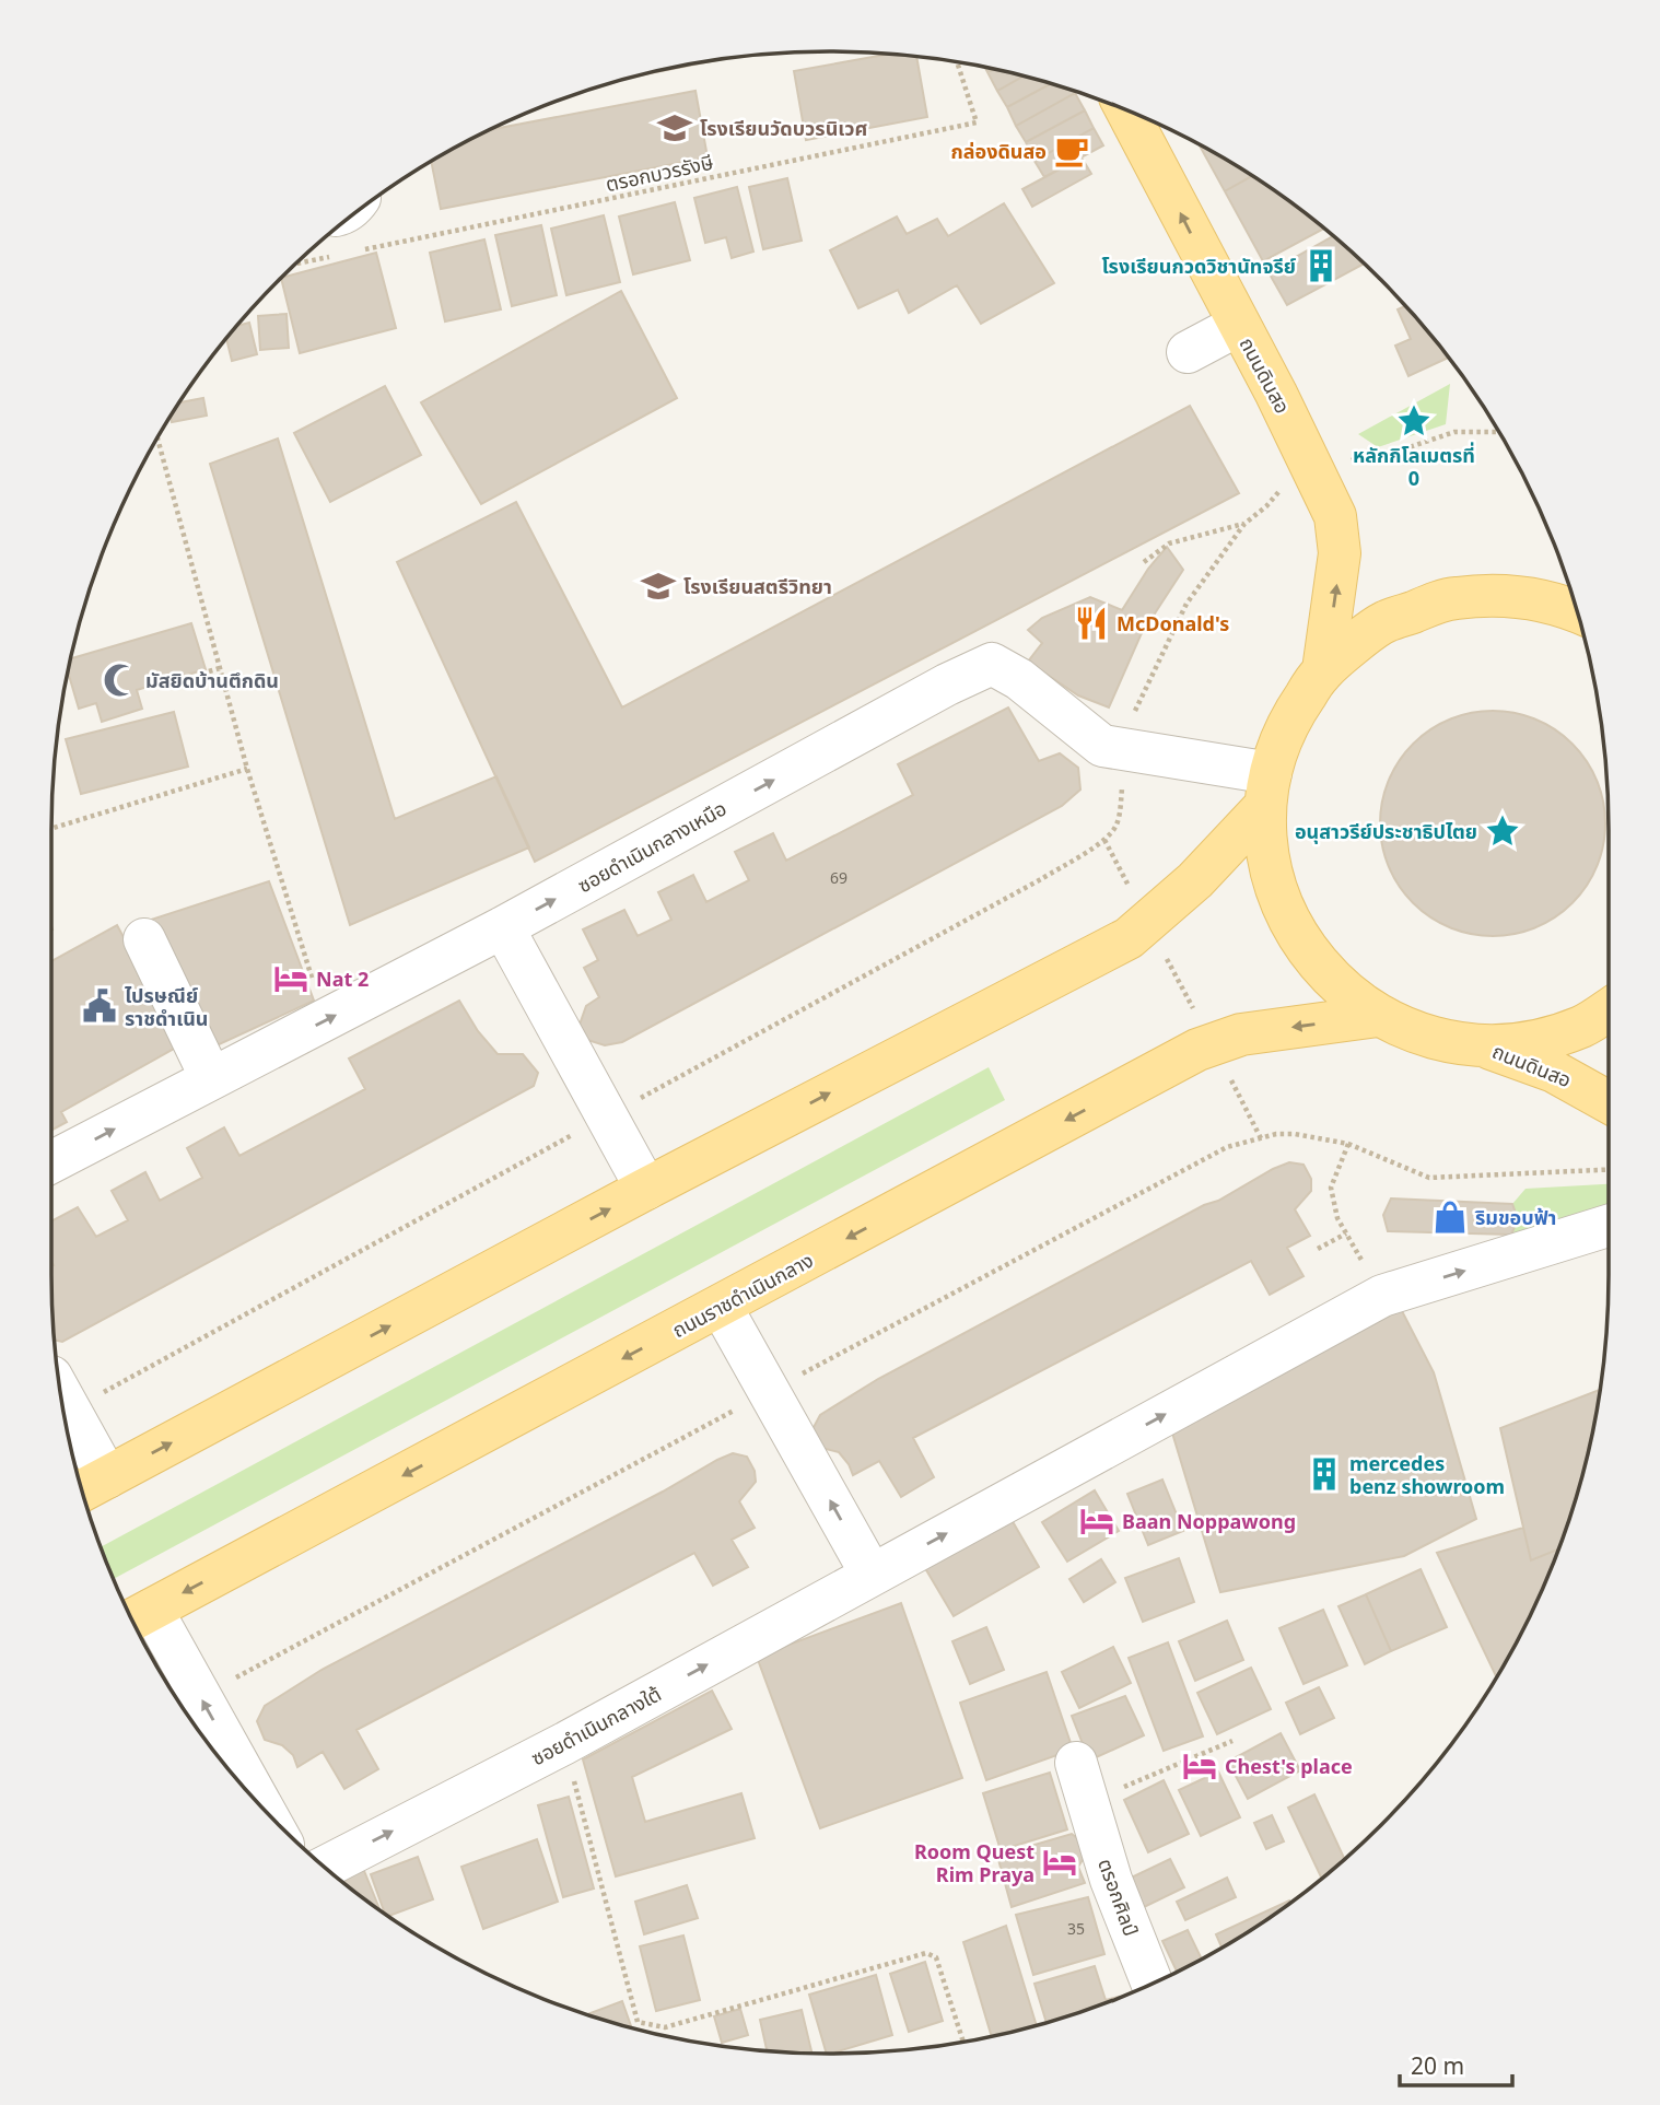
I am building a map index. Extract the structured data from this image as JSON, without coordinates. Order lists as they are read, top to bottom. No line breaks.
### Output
{"streets":{"main road":["ถนนดินสอ","ถนนราชดำเนินกลาง"],"street":["ซอยดำเนินกลางเหนือ","ซอยดำเนินกลางใต้","ตรอกศิลป์"],"path":["ตรอกบวรรังษี"]},"one_way":["ถนนดินสอ","ซอยดำเนินกลางเหนือ","ซอยดำเนินกลางใต้"],"places":{"school or university":["โรงเรียนวัดบวรนิเวศ","โรงเรียนสตรีวิทยา"],"cafe":["กล่องดินสอ"],"building":["โรงเรียนกวดวิชานัทจรีย์","mercedes benz showroom"],"place":["หลักกิโลเมตรที่ 0","อนุสาวรีย์ประชาธิปไตย"],"restaurant":["McDonald's"],"mosque":["มัสยิดบ้านตึกดิน"],"hotel":["Nat 2","Baan Noppawong","Chest's place","Room Quest Rim Praya"],"public building":["ไปรษณีย์ ราชดำเนิน"],"shop":["ริมขอบฟ้า"]},"house_numbers":["69","35"],"scale_bar":"20 m"}
